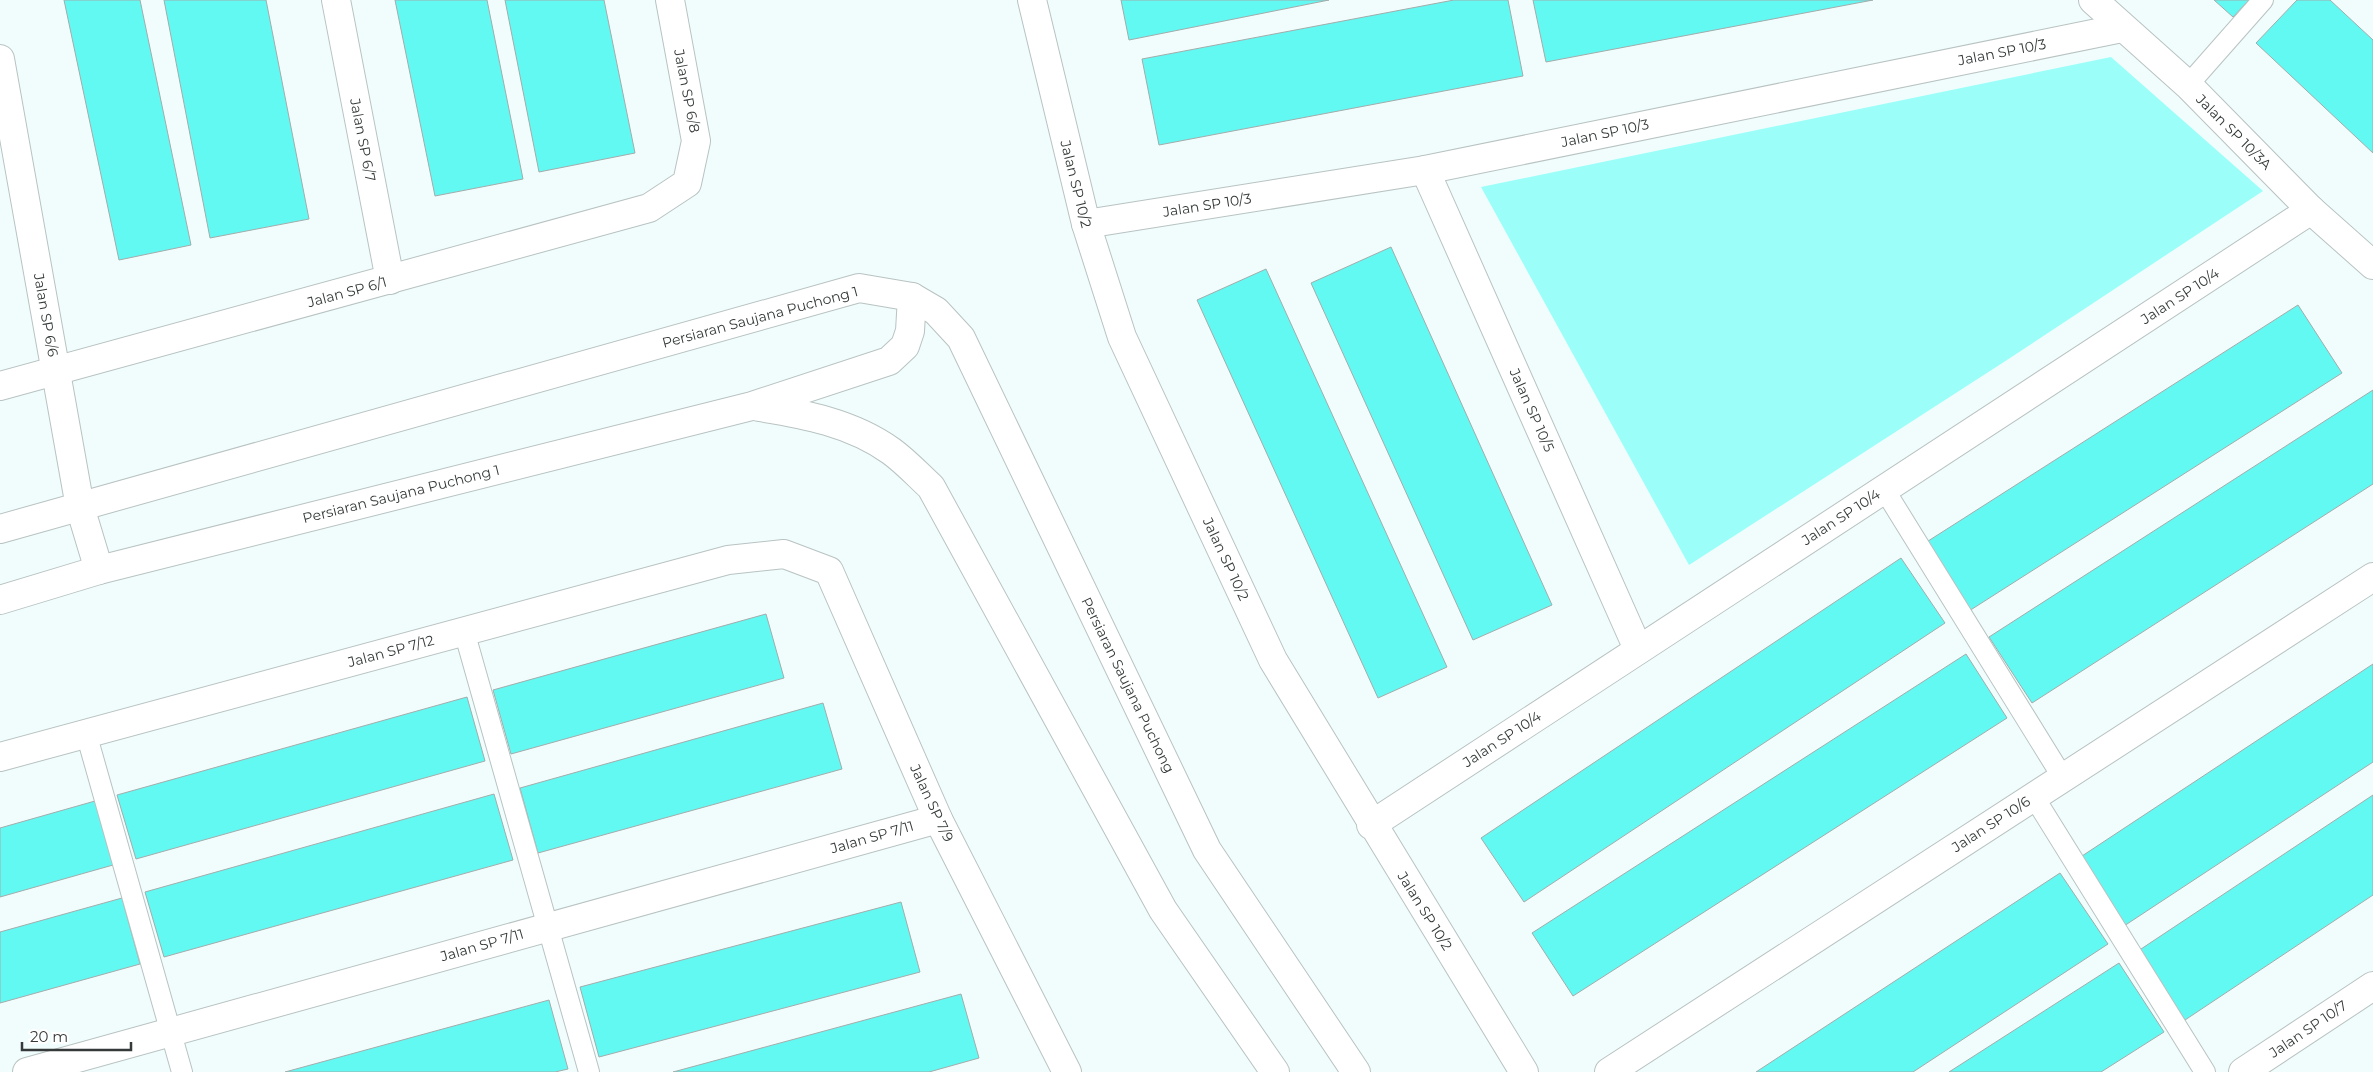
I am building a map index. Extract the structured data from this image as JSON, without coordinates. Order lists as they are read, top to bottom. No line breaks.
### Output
{"streets":{"street":["Jalan SP 10/3","Jalan SP 6/8","Jalan SP 10/3A","Jalan SP 6/7","Jalan SP 10/2","Jalan SP 6/1","Jalan SP 10/4","Jalan SP 6/6","Persiaran Saujana Puchong 1","Jalan SP 10/5","Jalan SP 7/12","Persiaran Saujana Puchong","Jalan SP 7/9","Jalan SP 10/6","Jalan SP 7/11","Jalan SP 10/7"]},"crossings":[["Jalan SP 10/3","Jalan SP 10/3A"],["Jalan SP 10/3","Jalan SP 10/2"],["Jalan SP 10/3","Jalan SP 10/5"],["Jalan SP 6/8","Jalan SP 6/1"],["Jalan SP 10/3A","Jalan SP 10/4"],["Jalan SP 6/7","Jalan SP 6/1"],["Jalan SP 10/2","Jalan SP 10/4"],["Jalan SP 6/1","Jalan SP 6/6"],["Jalan SP 10/4","Jalan SP 10/5"],["Jalan SP 6/6","Persiaran Saujana Puchong 1"],["Persiaran Saujana Puchong 1","Persiaran Saujana Puchong"],["Jalan SP 7/12","Jalan SP 7/9"],["Jalan SP 7/9","Jalan SP 7/11"]],"scale_bar":"20 m"}
